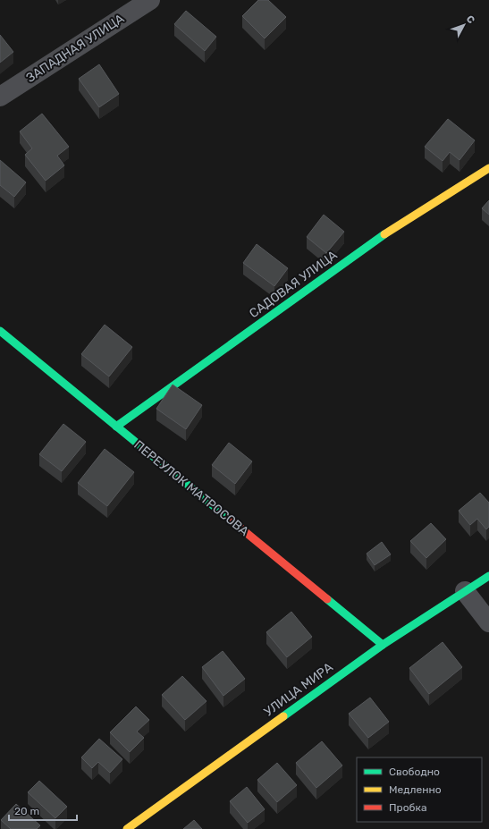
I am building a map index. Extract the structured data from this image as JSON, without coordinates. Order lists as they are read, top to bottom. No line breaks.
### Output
{"streets":{"street":["ЗАПАДНАЯ УЛИЦА","САДОВАЯ УЛИЦА","ПЕРЕУЛОК МАТРОСОВА","УЛИЦА МИРА"]},"crossings":[["САДОВАЯ УЛИЦА","ПЕРЕУЛОК МАТРОСОВА"],["ПЕРЕУЛОК МАТРОСОВА","УЛИЦА МИРА"]],"legend":["Свободно","Медленно","Пробка"],"scale_bar":"20 m","north":"top right"}
